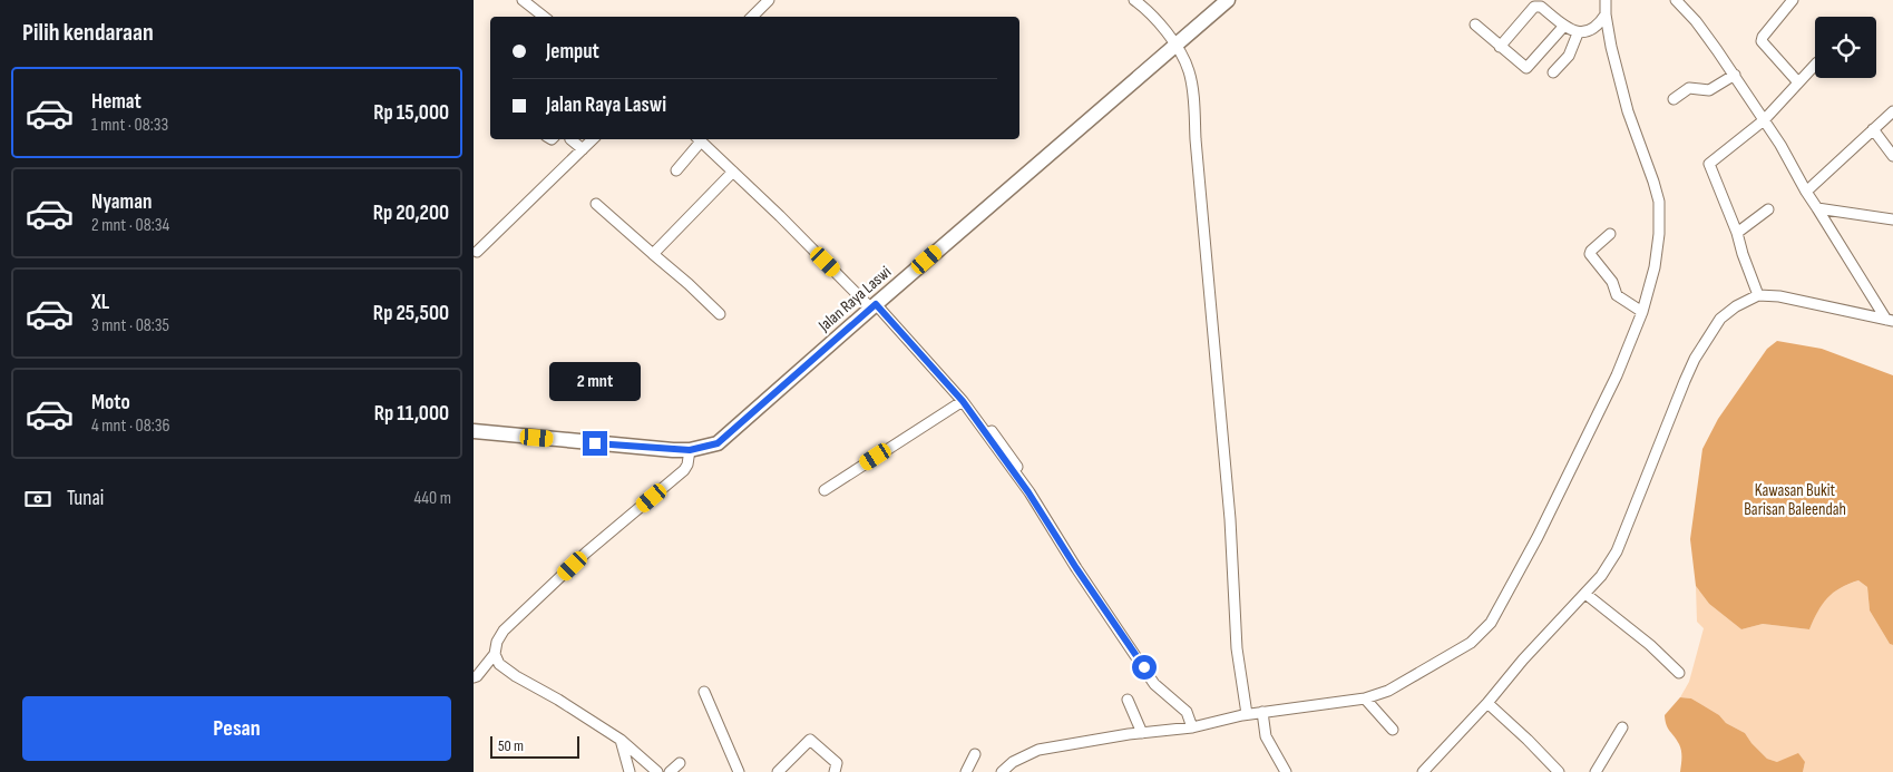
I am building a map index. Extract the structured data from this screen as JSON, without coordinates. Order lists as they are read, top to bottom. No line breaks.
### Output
{"streets":{"main road":["Jalan Raya Laswi"]},"parks":["Kawasan Bukit Barisan Baleendah"],"scale_bar":"50 m","page":{"heading":"Pilih kendaraan","banner":["Jemput","Jalan Raya Laswi"],"list":[{"name":"Hemat","note":"1 mnt · 08:33","value":"Rp 15,000"},{"name":"Nyaman","note":"2 mnt · 08:34","value":"Rp 20,200"},{"name":"XL","note":"3 mnt · 08:35","value":"Rp 25,500"},{"name":"Moto","note":"4 mnt · 08:36","value":"Rp 11,000"}],"bubble":"2 mnt","pay":["Tunai","440 m"],"buttons":"Pesan","scale":"50 m"}}
